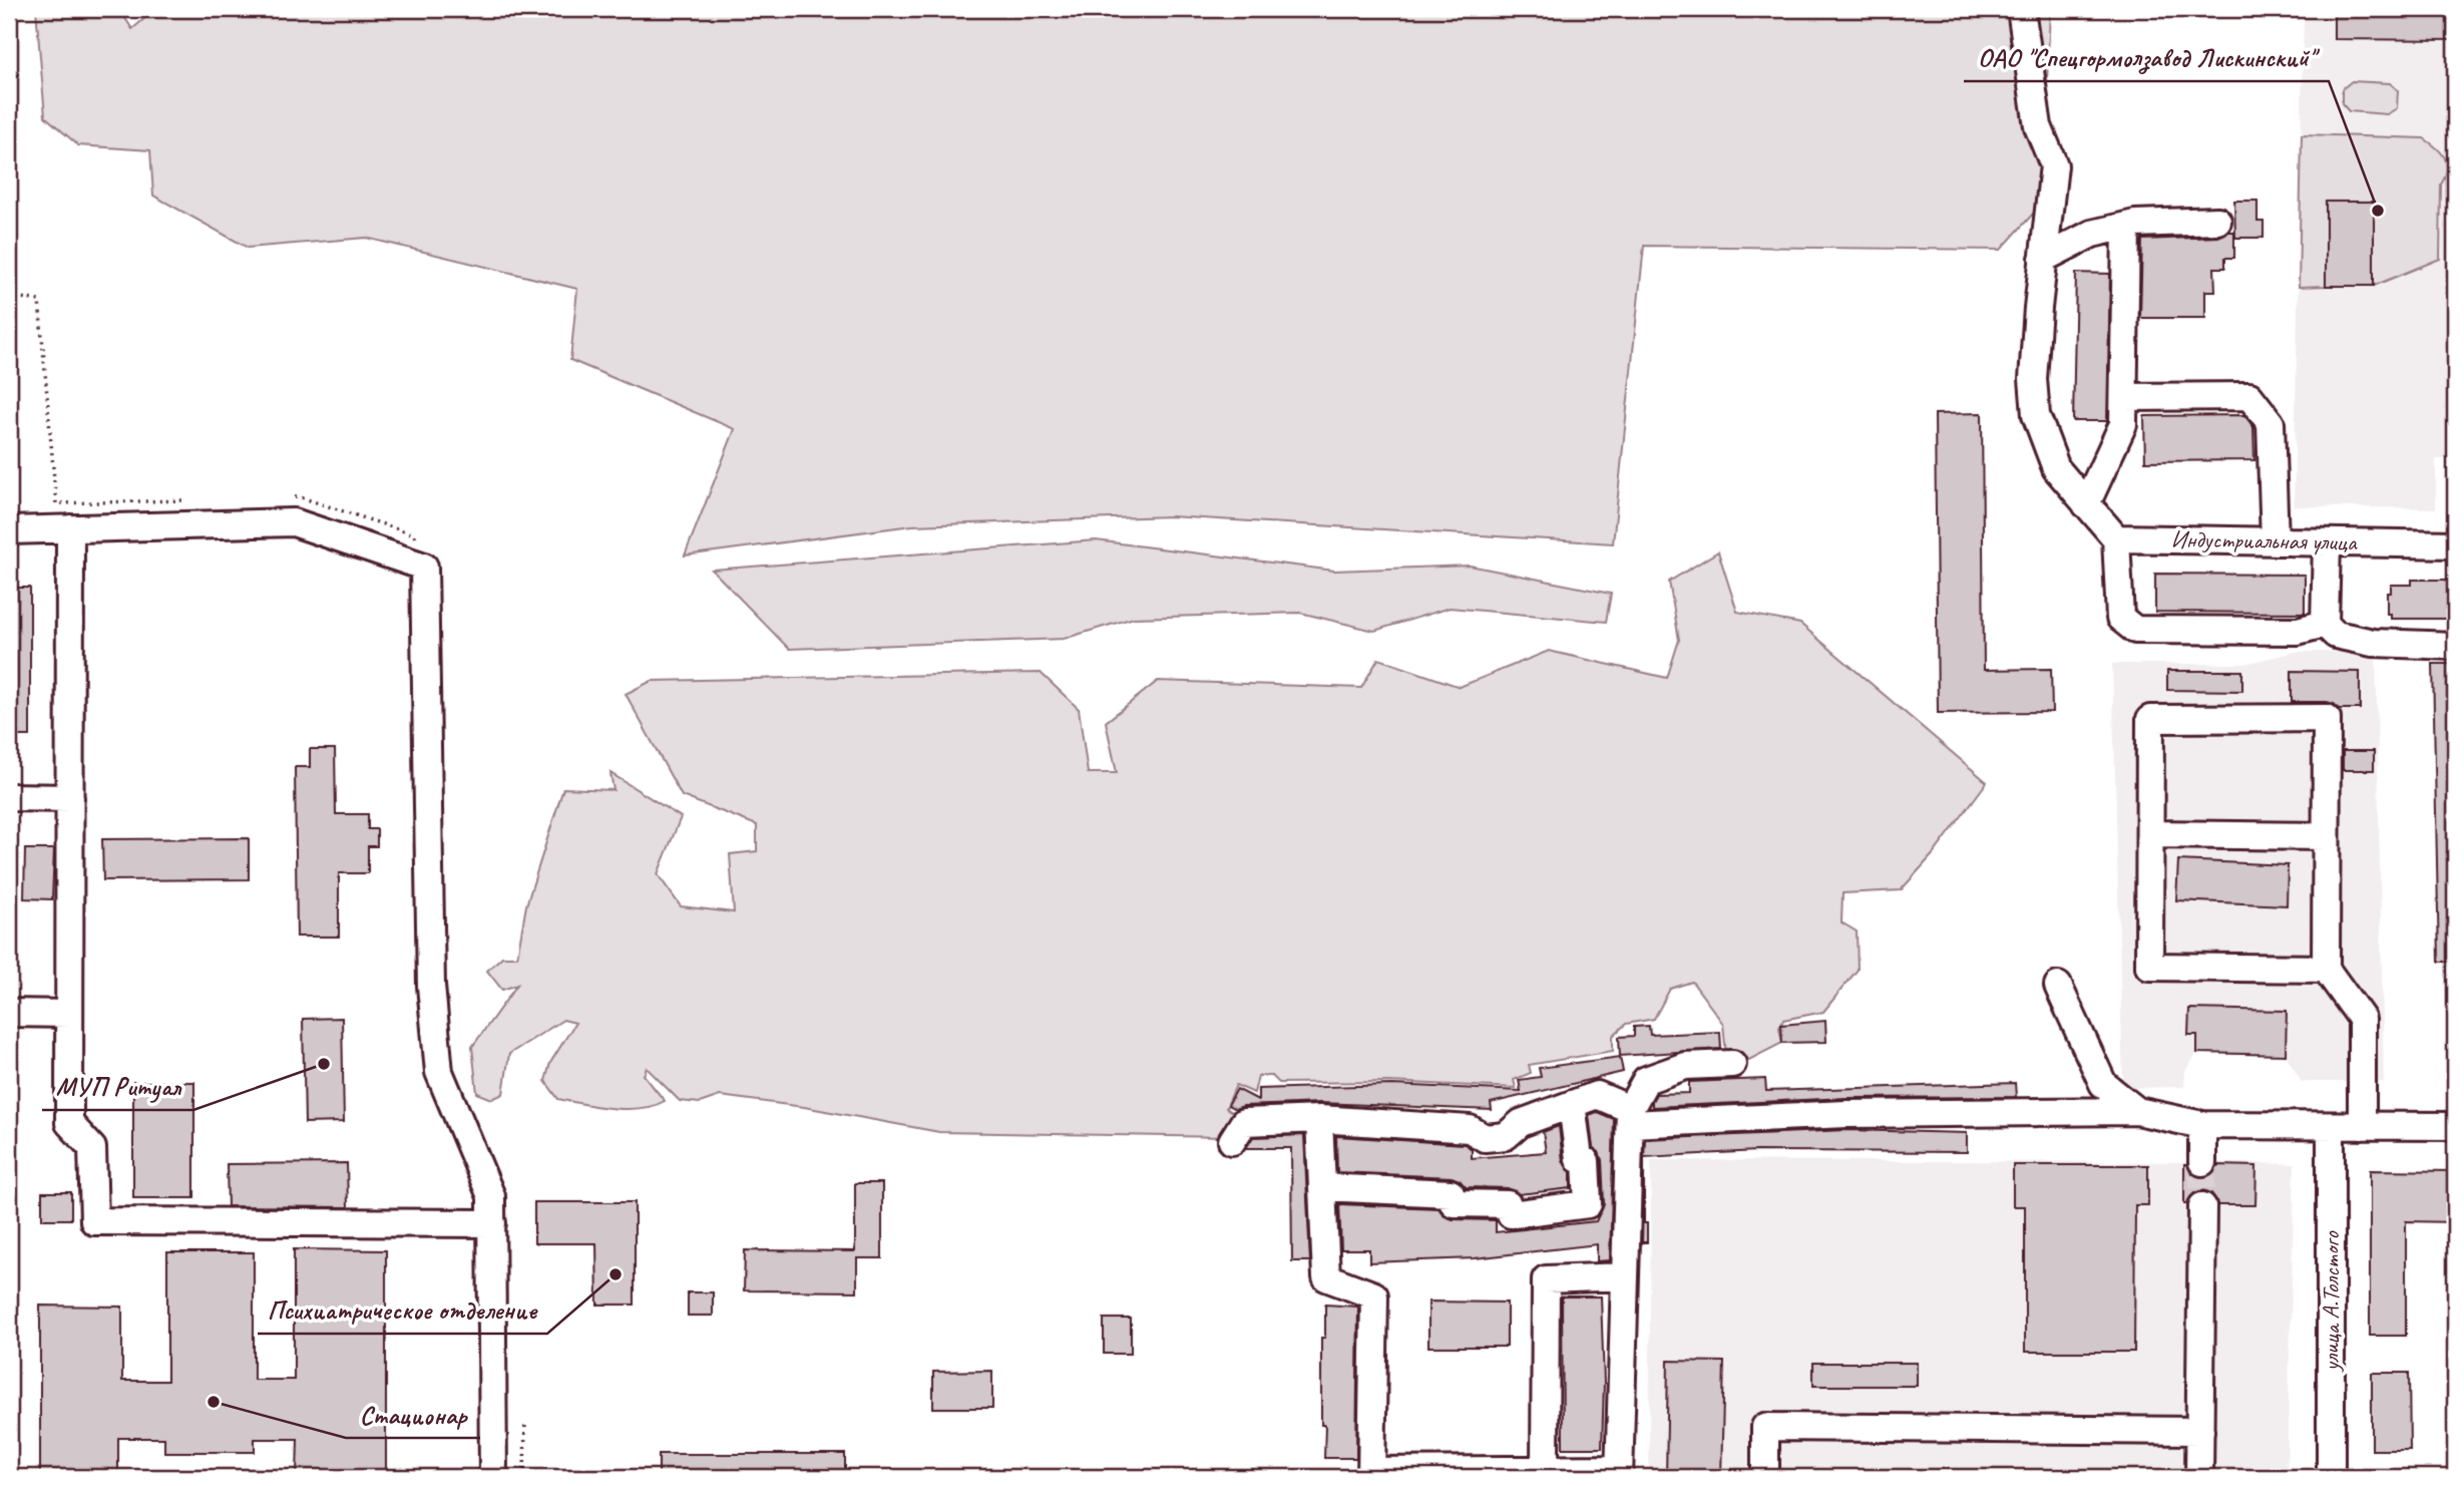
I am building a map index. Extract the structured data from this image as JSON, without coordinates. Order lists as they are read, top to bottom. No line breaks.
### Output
{"streets":{"street":["Индустриальная улица","улица А.Толстого"]},"places":["ОАО \"Спецгормолзавод Лискинский\"","МУП Ритуал","Психиатрическое отделение","Стационар"]}
